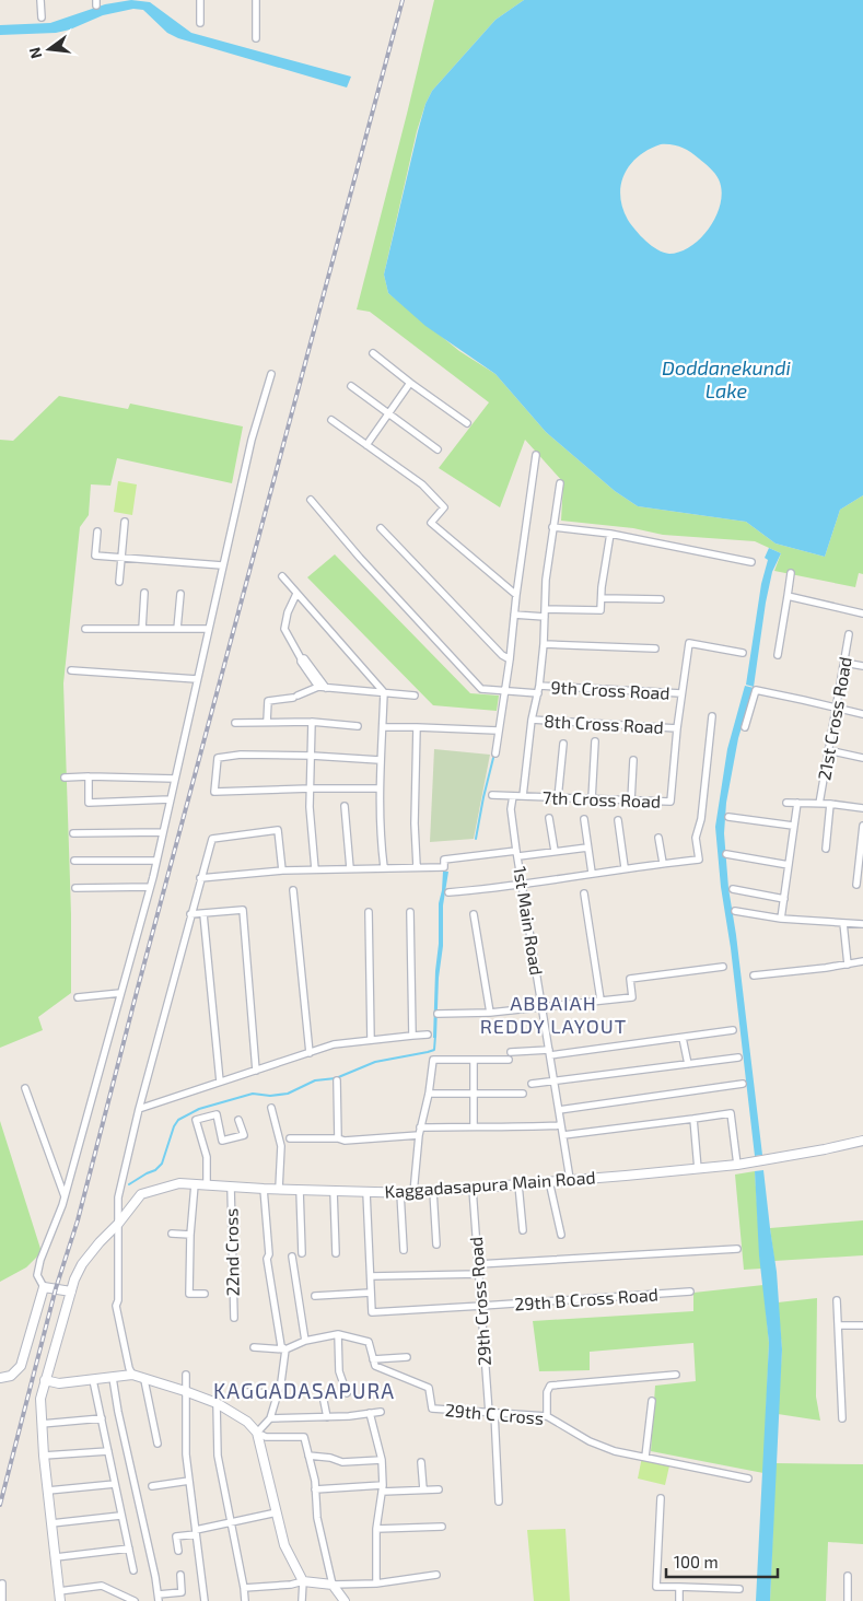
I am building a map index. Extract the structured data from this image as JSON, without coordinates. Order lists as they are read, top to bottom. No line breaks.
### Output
{"streets":{"main road":["Kaggadasapura Main Road"],"street":["9th Cross Road","21st Cross Road","8th Cross Road","7th Cross Road","1st Main Road","22nd Cross","29th B Cross Road","29th Cross Road","29th C Cross"]},"crossings":[["9th Cross Road","7th Cross Road"],["8th Cross Road","7th Cross Road"],["7th Cross Road","1st Main Road"],["1st Main Road","Kaggadasapura Main Road"],["Kaggadasapura Main Road","22nd Cross"],["Kaggadasapura Main Road","29th Cross Road"],["29th B Cross Road","29th Cross Road"],["29th Cross Road","29th C Cross"]],"districts":["ABBAIAH REDDY LAYOUT","KAGGADASAPURA"],"water":["Doddanekundi Lake"],"scale_bar":"100 m","north":"left"}
